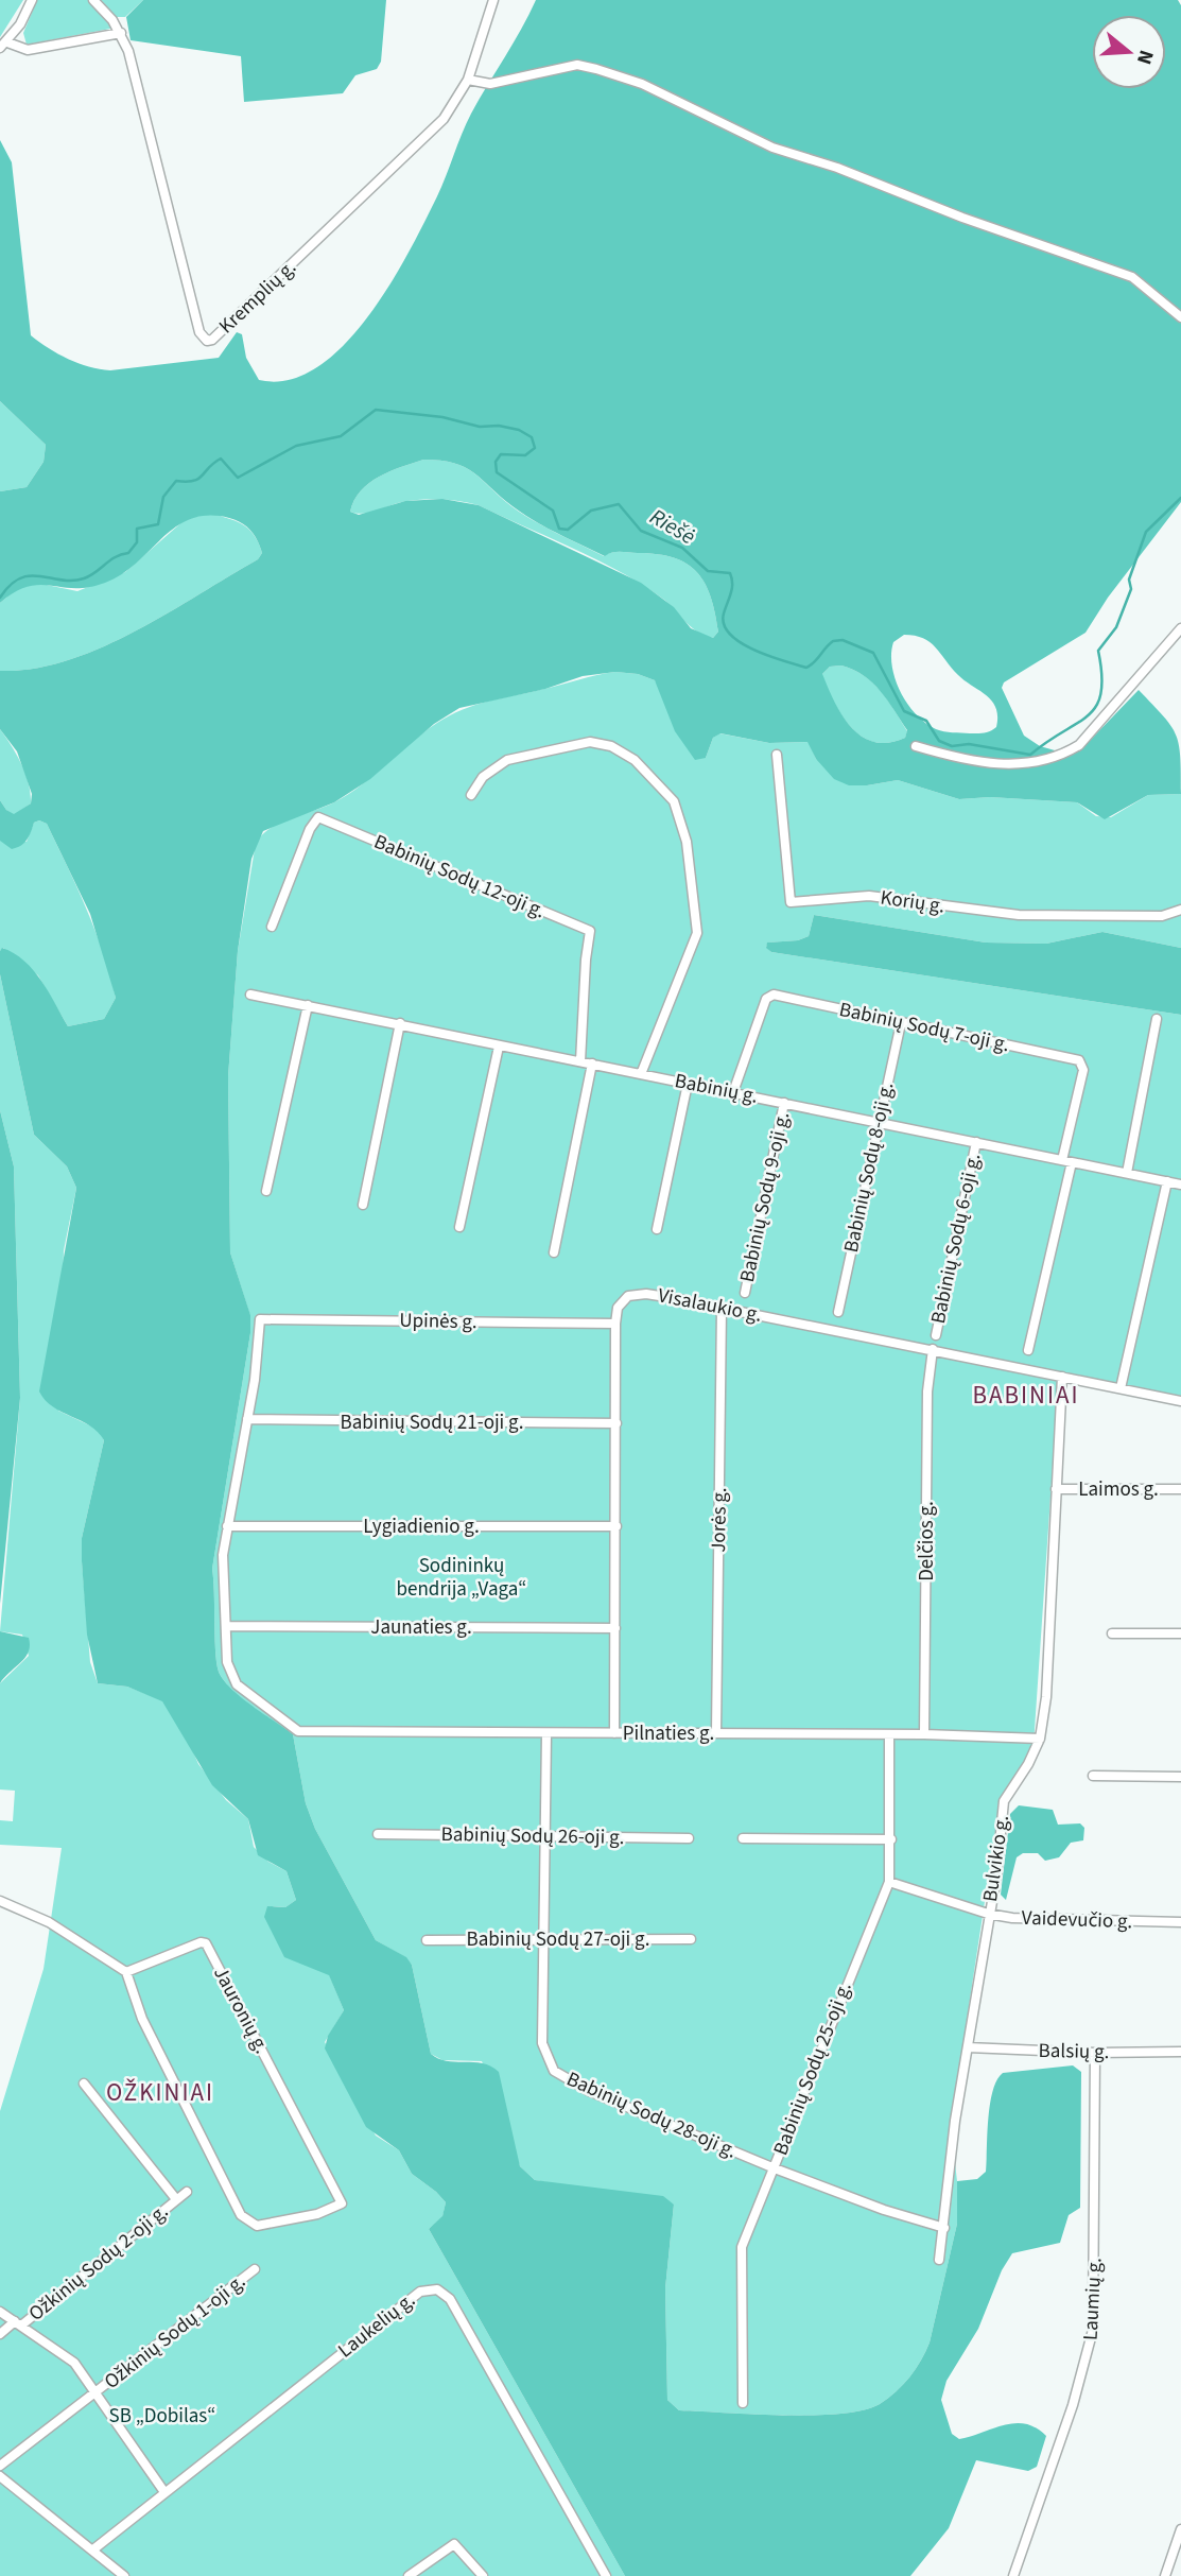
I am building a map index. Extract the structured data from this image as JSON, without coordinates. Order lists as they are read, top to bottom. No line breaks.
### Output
{"streets":{"street":["Kremplių g.","Babinių Sodų 12-oji g.","Korių g.","Babinių Sodų 7-oji g.","Babinių g.","Babinių Sodų 8-oji g.","Babinių Sodų 9-oji g.","Babinių Sodų 6-oji g.","Visalaukio g.","Upinės g.","Babinių Sodų 21-oji g.","Laimos g.","Jorės g.","Lygiadienio g.","Delčios g.","Jaunaties g.","Pilnaties g.","Babinių Sodų 26-oji g.","Bulvikio g.","Vaidevučio g.","Babinių Sodų 27-oji g.","Jauronių g.","Balsių g.","Babinių Sodų 25-oji g.","Babinių Sodų 28-oji g.","Ožkinių Sodų 2-oji g.","Laumių g.","Laukelių g.","Ožkinių Sodų 1-oji g."]},"crossings":[["Babinių Sodų 12-oji g.","Babinių g."],["Babinių Sodų 7-oji g.","Babinių g."],["Babinių Sodų 7-oji g.","Babinių Sodų 8-oji g."],["Babinių g.","Babinių Sodų 8-oji g."],["Babinių g.","Babinių Sodų 9-oji g."],["Babinių g.","Babinių Sodų 6-oji g."],["Visalaukio g.","Upinės g."],["Visalaukio g.","Jorės g."],["Visalaukio g.","Delčios g."],["Visalaukio g.","Bulvikio g."],["Upinės g.","Babinių Sodų 21-oji g."],["Laimos g.","Bulvikio g."],["Jorės g.","Pilnaties g."],["Delčios g.","Pilnaties g."],["Jaunaties g.","Pilnaties g."],["Pilnaties g.","Bulvikio g."],["Pilnaties g.","Babinių Sodų 25-oji g."],["Pilnaties g.","Babinių Sodų 28-oji g."],["Babinių Sodų 26-oji g.","Babinių Sodų 28-oji g."],["Bulvikio g.","Vaidevučio g."],["Bulvikio g.","Balsių g."],["Bulvikio g.","Babinių Sodų 28-oji g."],["Vaidevučio g.","Babinių Sodų 25-oji g."],["Babinių Sodų 27-oji g.","Babinių Sodų 28-oji g."],["Balsių g.","Laumių g."],["Babinių Sodų 25-oji g.","Babinių Sodų 28-oji g."],["Ožkinių Sodų 2-oji g.","Ožkinių Sodų 1-oji g."],["Laukelių g.","Ožkinių Sodų 1-oji g."]],"districts":["BABINIAI","OŽKINIAI"],"water":["Riešė"],"parks":["Sodininkų bendrija „Vaga“","SB „Dobilas“"],"north":"right"}
